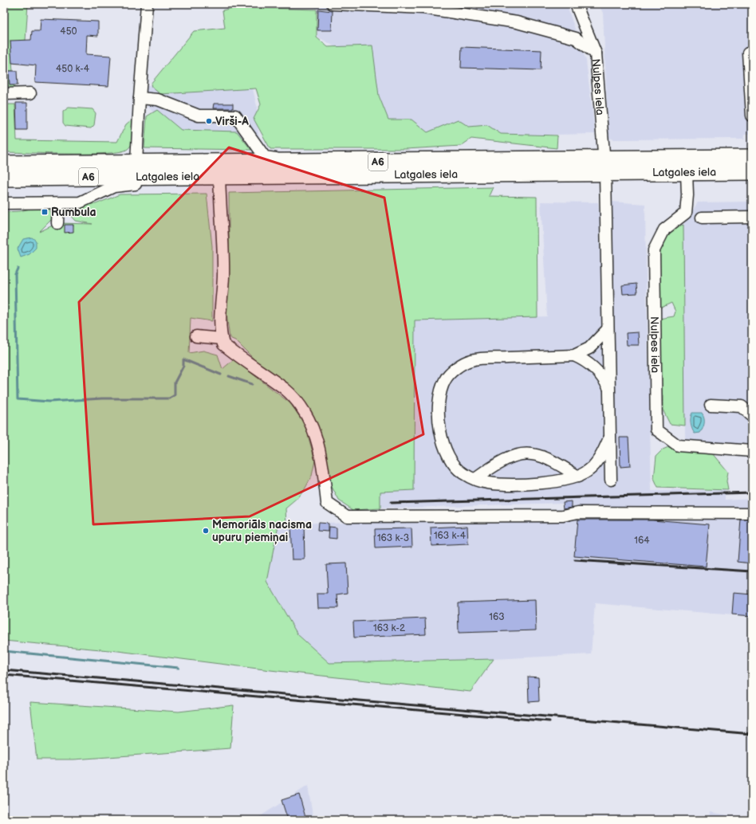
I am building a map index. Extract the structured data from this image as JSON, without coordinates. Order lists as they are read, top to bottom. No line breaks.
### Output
{"streets":{"highway":["A6","Latgales iela"],"street":["Nulpes iela"]},"crossings":[["Nulpes iela","Latgales iela"]],"places":{"other":["Virši-A","Memoriāls nacisma upuru piemiņai"],"transit":["Rumbula"]},"house_numbers":["450","450 k-4","163 k-4","163 k-3","164","163","163 k-2"]}
